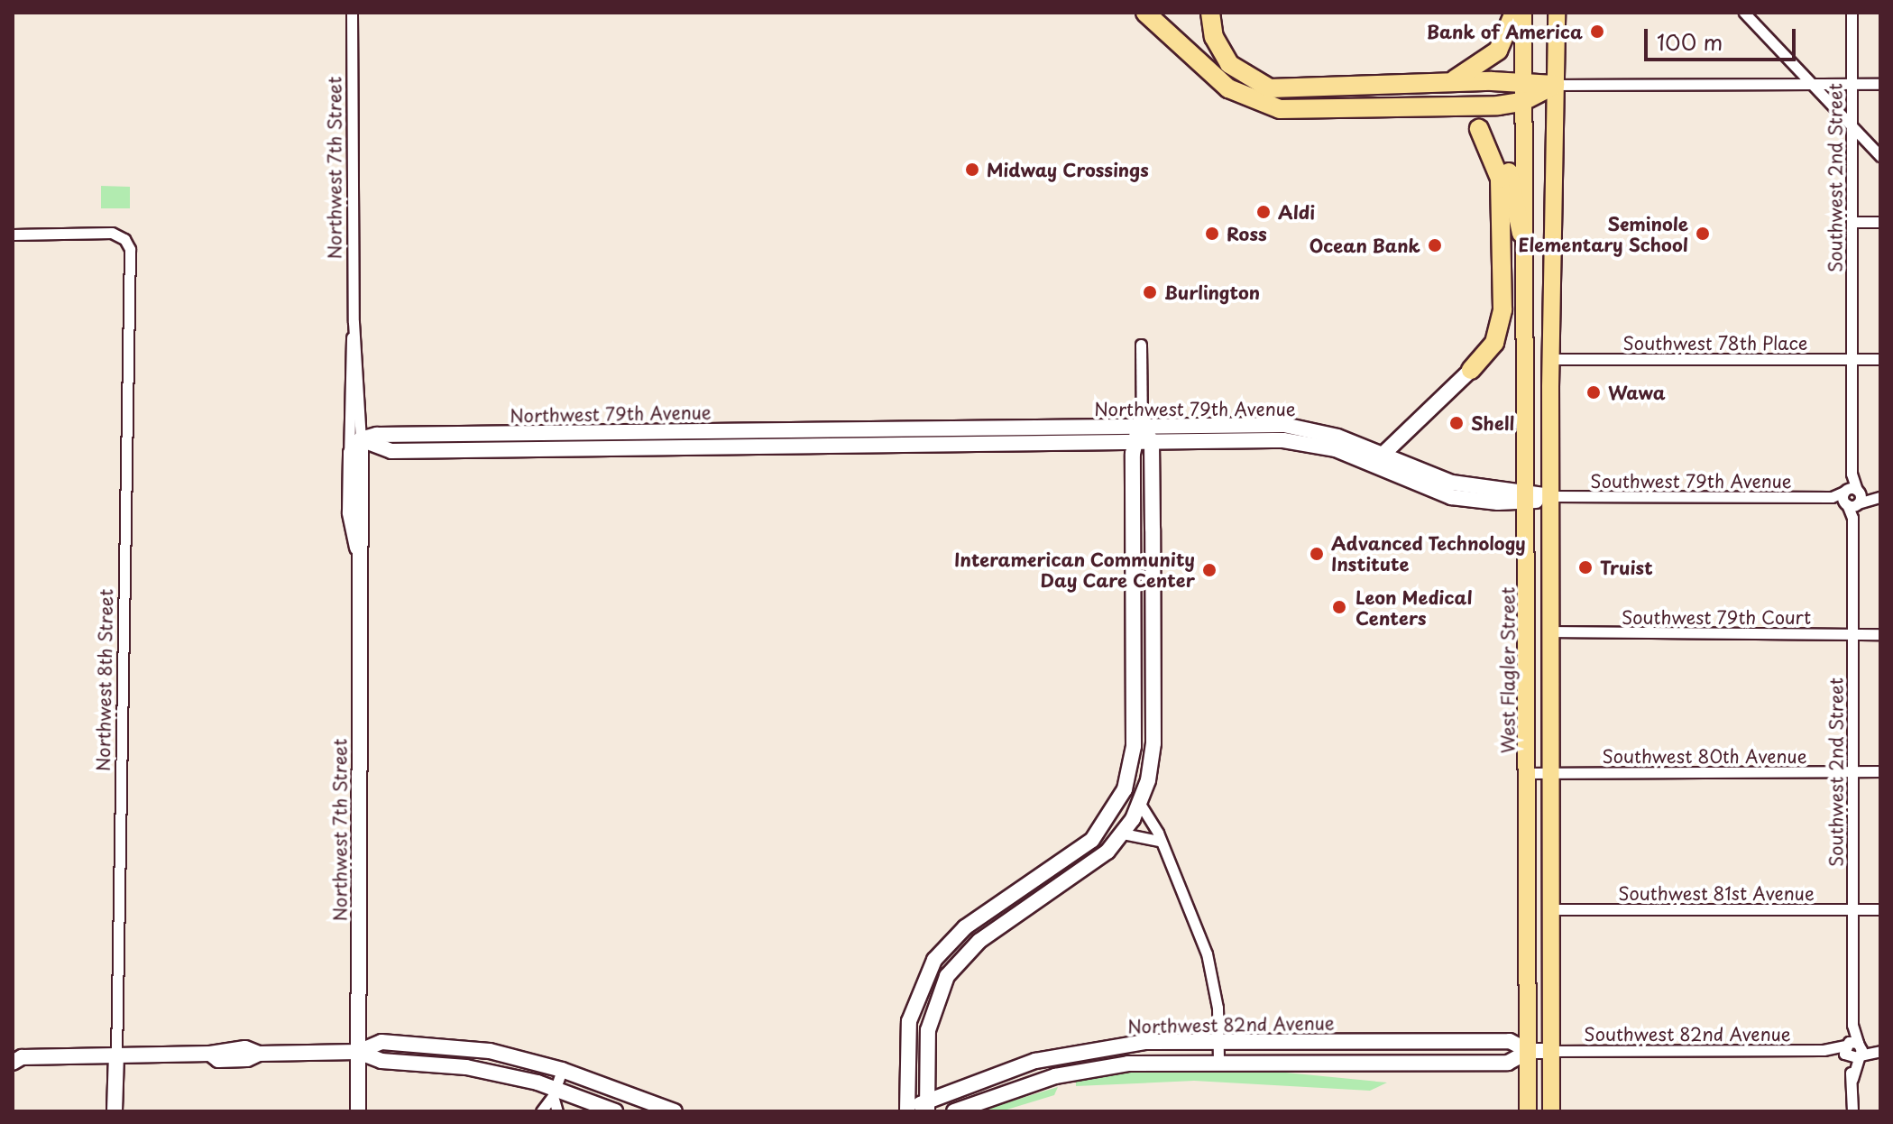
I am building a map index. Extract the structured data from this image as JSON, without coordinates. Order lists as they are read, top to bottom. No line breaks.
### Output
{"streets":{"main road":["West Flagler Street"],"street":["Northwest 7th Street","Southwest 2nd Street","Southwest 78th Place","Northwest 79th Avenue","Southwest 79th Avenue","Southwest 79th Court","Northwest 8th Street","Southwest 80th Avenue","Southwest 81st Avenue","Northwest 82nd Avenue","Southwest 82nd Avenue"]},"crossings":[["Northwest 7th Street","Northwest 79th Avenue"],["Southwest 2nd Street","Southwest 78th Place"],["Southwest 2nd Street","Southwest 79th Avenue"],["Southwest 2nd Street","Southwest 79th Court"],["Southwest 2nd Street","Southwest 80th Avenue"],["Southwest 2nd Street","Southwest 81st Avenue"],["Southwest 2nd Street","Southwest 82nd Avenue"],["Northwest 79th Avenue","Southwest 79th Avenue"],["Northwest 79th Avenue","West Flagler Street"],["West Flagler Street","Southwest 80th Avenue"],["West Flagler Street","Northwest 82nd Avenue"],["Northwest 82nd Avenue","Southwest 82nd Avenue"]],"places":["Bank of America","Midway Crossings","Aldi","Ross","Seminole Elementary School","Ocean Bank","Burlington","Wawa","Shell","Advanced Technology Institute","Truist","Interamerican Community Day Care Center","Leon Medical Centers"],"scale_bar":"100 m"}
